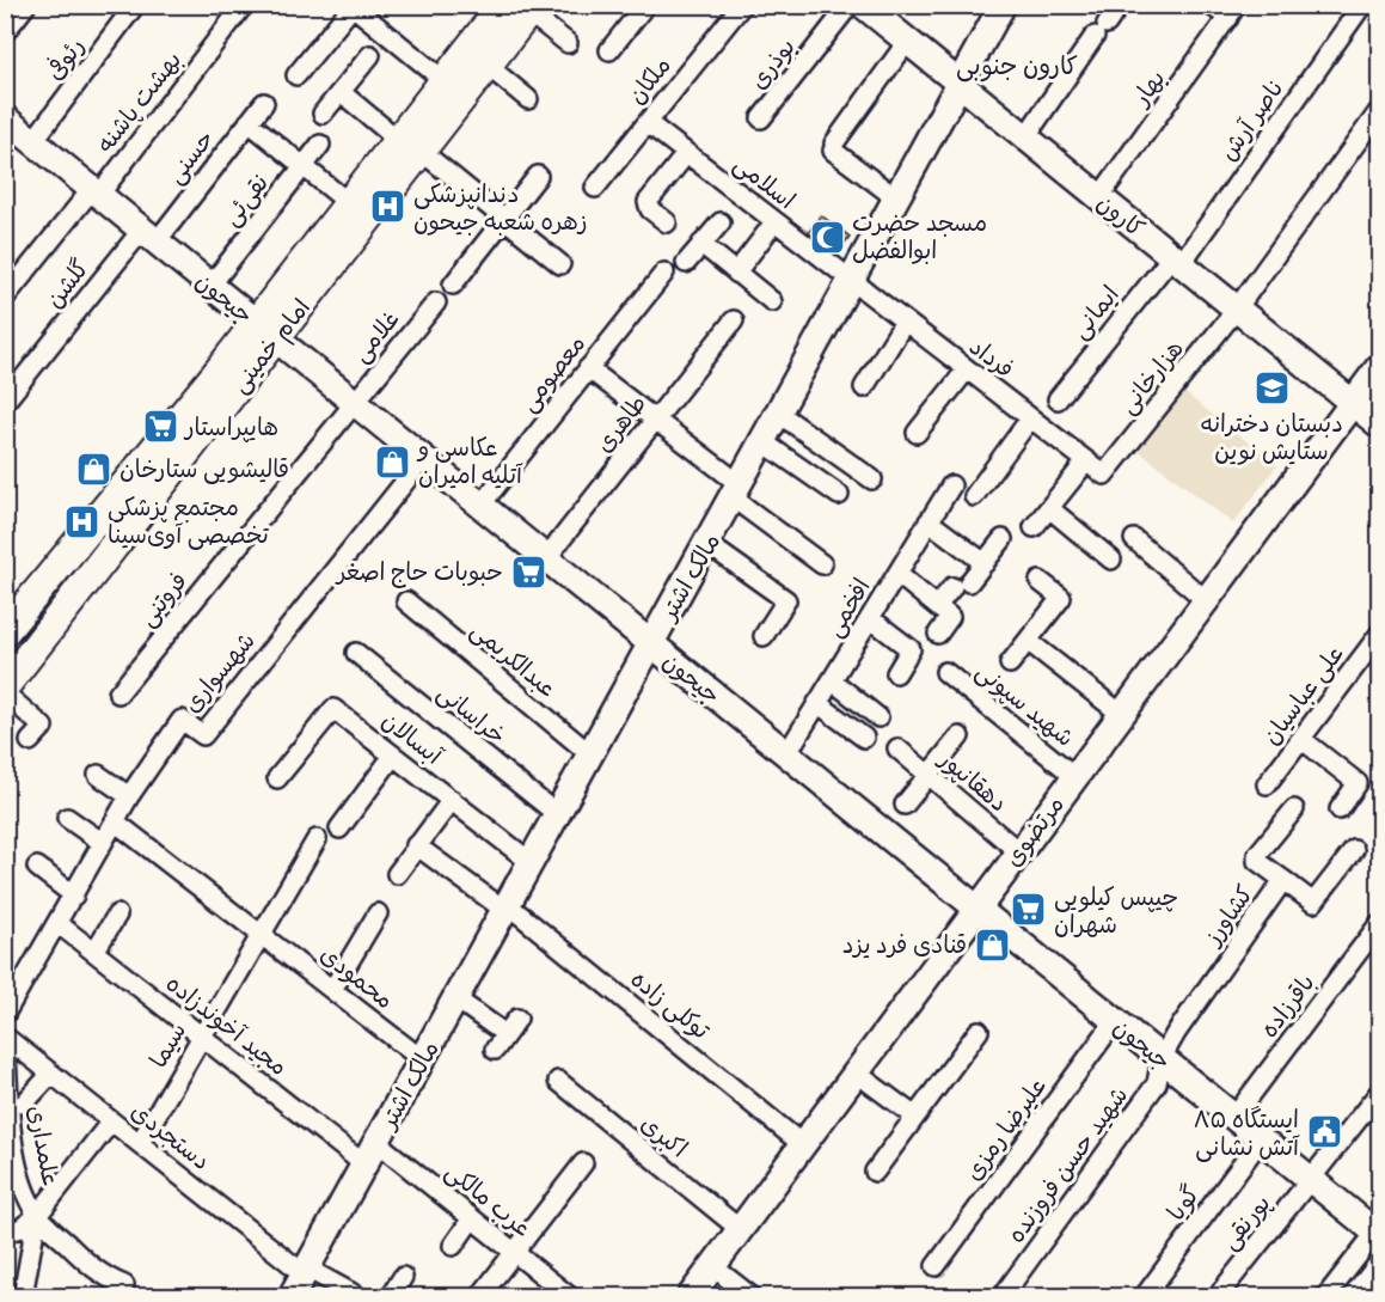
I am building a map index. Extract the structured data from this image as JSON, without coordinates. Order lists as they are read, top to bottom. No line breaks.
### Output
{"streets":{"main road":["کارون","جیحون","امام خمینی","مالک اشتر","مرتضوی"],"street":["رئوفی","بوذری","ملکان","بهار","بهشت پاشنه","ناصر آرش","حسنی","اسلامی","نقی‌ئی","گلشن","ایمانی","غلامی","فرداد","معصومی","هزارخانی","طاهری","فروتنی","افخمی","عبدالکریمی","شهسواری","علی عباسیان","شهید سپونی","خراسانی","آبسالان","دهقانپور","کشاورز","محمودی","توکلی زاده","باقرزاده","مجید آخوندزاده","سیما","علیرضا رمزی","دستجردی","اکبری","علمداری","شهید حسن فروزنده","عرب مالکی","گویا","پورنقی"]},"crossings":[["رئوفی","جیحون"],["ملکان","اسلامی"],["بهار","کارون"],["بهشت پاشنه","جیحون"],["ناصر آرش","کارون"],["ناصر آرش","ایمانی"],["حسنی","گلشن"],["حسنی","جیحون"],["اسلامی","فرداد"],["اسلامی","مالک اشتر"],["نقی‌ئی","جیحون"],["کارون","ایمانی"],["کارون","هزارخانی"],["کارون","مالک اشتر"],["کارون","مرتضوی"],["گلشن","جیحون"],["جیحون","غلامی"],["جیحون","امام خمینی"],["جیحون","معصومی"],["جیحون","طاهری"],["جیحون","مالک اشتر"],["جیحون","فروتنی"],["جیحون","افخمی"],["جیحون","شهسواری"],["جیحون","مرتضوی"],["جیحون","کشاورز"],["جیحون","باقرزاده"],["جیحون","علیرضا رمزی"],["جیحون","شهید حسن فروزنده"],["جیحون","گویا"],["جیحون","پورنقی"],["غلامی","فروتنی"],["فرداد","هزارخانی"],["فرداد","مالک اشتر"],["مالک اشتر","عبدالکریمی"],["مالک اشتر","خراسانی"],["مالک اشتر","آبسالان"],["مالک اشتر","محمودی"],["مالک اشتر","توکلی زاده"],["مالک اشتر","مجید آخوندزاده"],["مالک اشتر","دستجردی"],["مالک اشتر","عرب مالکی"],["شهسواری","محمودی"],["شهسواری","مجید آخوندزاده"],["شهید سپونی","مرتضوی"],["دهقانپور","مرتضوی"],["مرتضوی","توکلی زاده"],["مرتضوی","اکبری"],["کشاورز","شهید حسن فروزنده"],["محمودی","سیما"],["مجید آخوندزاده","سیما"],["سیما","دستجردی"],["دستجردی","علمداری"]],"districts":["کارون جنوبی"],"places":{"hospital":["دندانپزشکی زهره شعبه جیحون","مجتمع پزشکی تخصصی آوی‌سینا"],"mosque":["مسجد حضرت ابوالفضل"],"school or university":["دبستان دخترانه ستایش نوین"],"supermarket":["هایپراستار","حبوبات حاج اصغر","چیپس کیلویی شهران"],"shop":["عکاسی و آتلیه امیران","قالیشویی ستارخان","قنادی فرد یزد"],"public building":["ایستگاه ۸۵ آتش نشانی"]}}
